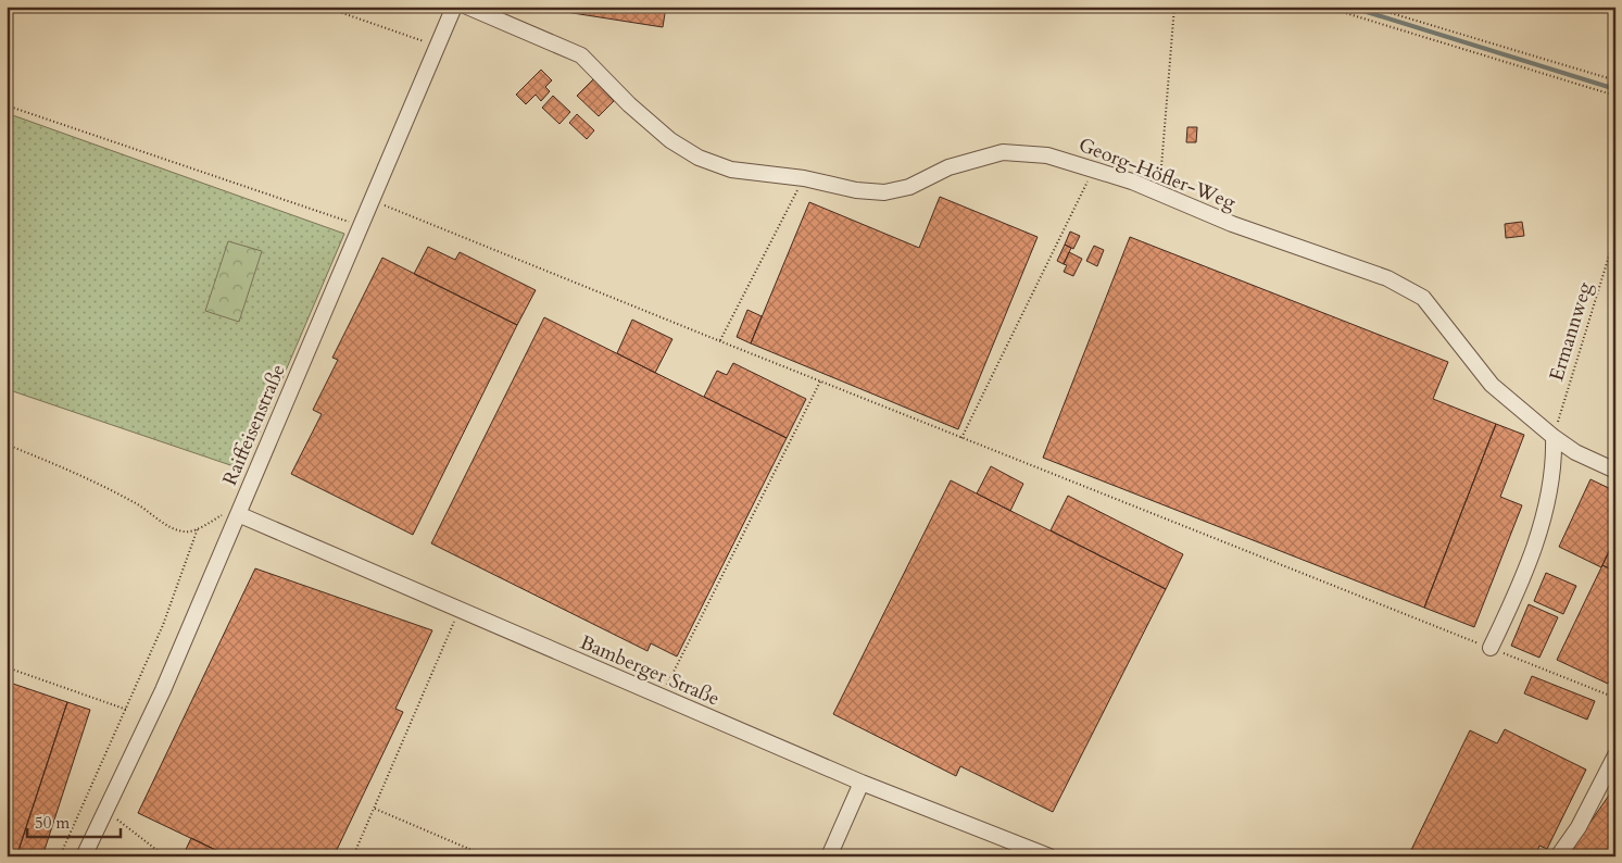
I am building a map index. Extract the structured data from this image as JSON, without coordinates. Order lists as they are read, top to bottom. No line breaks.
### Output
{"streets":{"street":["Georg-Höfler-Weg","Raiffeisenstraße","Bamberger Straße"],"path":["Ermannweg"]},"crossings":[["Georg-Höfler-Weg","Ermannweg"],["Raiffeisenstraße","Bamberger Straße"]],"scale_bar":"50 m"}
